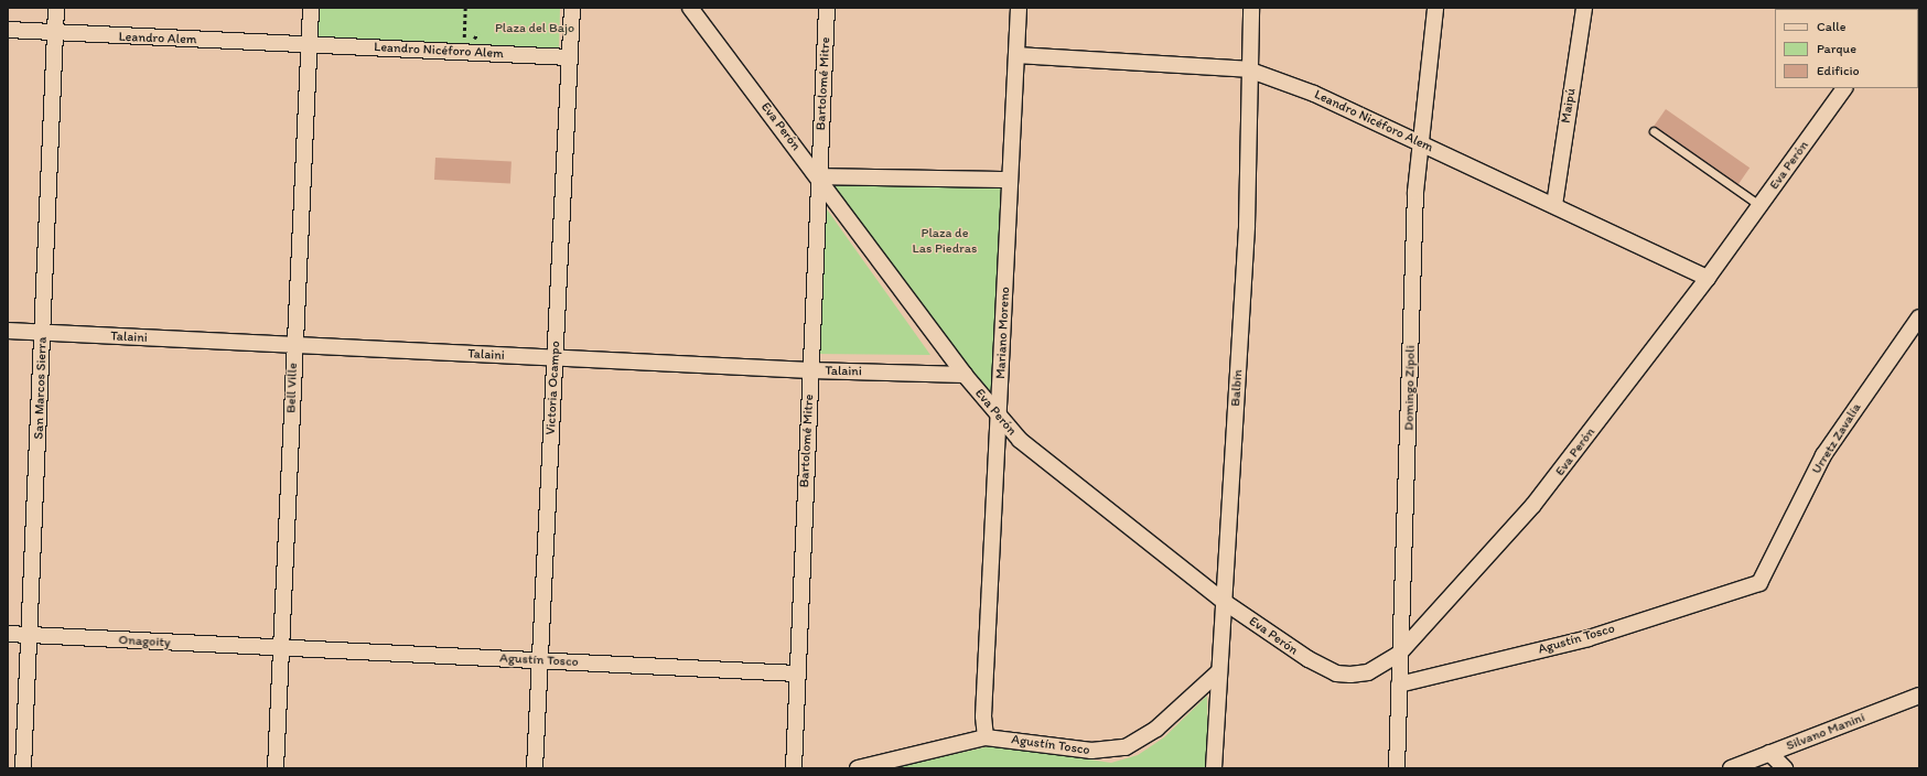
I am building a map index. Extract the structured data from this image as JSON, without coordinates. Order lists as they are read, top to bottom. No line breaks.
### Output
{"streets":{"street":["Leandro Alem","Leandro Nicéforo Alem","Bartolomé Mitre","Maipú","Eva Perón","Mariano Moreno","Talaini","San Marcos Sierra","Bell Ville","Victoria Ocampo","Balbín","Domingo Zípoli","Urretz Zavalía","Agustín Tosco","Onagoity","Silvano Manini"]},"crossings":[["Leandro Alem","Leandro Nicéforo Alem"],["Leandro Alem","San Marcos Sierra"],["Leandro Alem","Bell Ville"],["Leandro Nicéforo Alem","Maipú"],["Leandro Nicéforo Alem","Eva Perón"],["Leandro Nicéforo Alem","Mariano Moreno"],["Leandro Nicéforo Alem","Bell Ville"],["Leandro Nicéforo Alem","Victoria Ocampo"],["Leandro Nicéforo Alem","Balbín"],["Leandro Nicéforo Alem","Domingo Zípoli"],["Bartolomé Mitre","Eva Perón"],["Bartolomé Mitre","Talaini"],["Bartolomé Mitre","Agustín Tosco"],["Eva Perón","Mariano Moreno"],["Eva Perón","Talaini"],["Eva Perón","Balbín"],["Eva Perón","Domingo Zípoli"],["Mariano Moreno","Agustín Tosco"],["Talaini","San Marcos Sierra"],["Talaini","Bell Ville"],["Talaini","Victoria Ocampo"],["San Marcos Sierra","Onagoity"],["Bell Ville","Agustín Tosco"],["Bell Ville","Onagoity"],["Victoria Ocampo","Agustín Tosco"],["Balbín","Agustín Tosco"],["Domingo Zípoli","Agustín Tosco"],["Urretz Zavalía","Agustín Tosco"],["Agustín Tosco","Onagoity"]],"parks":["Plaza del Bajo","Plaza de Las Piedras"],"legend":["Calle","Parque","Edificio"]}
